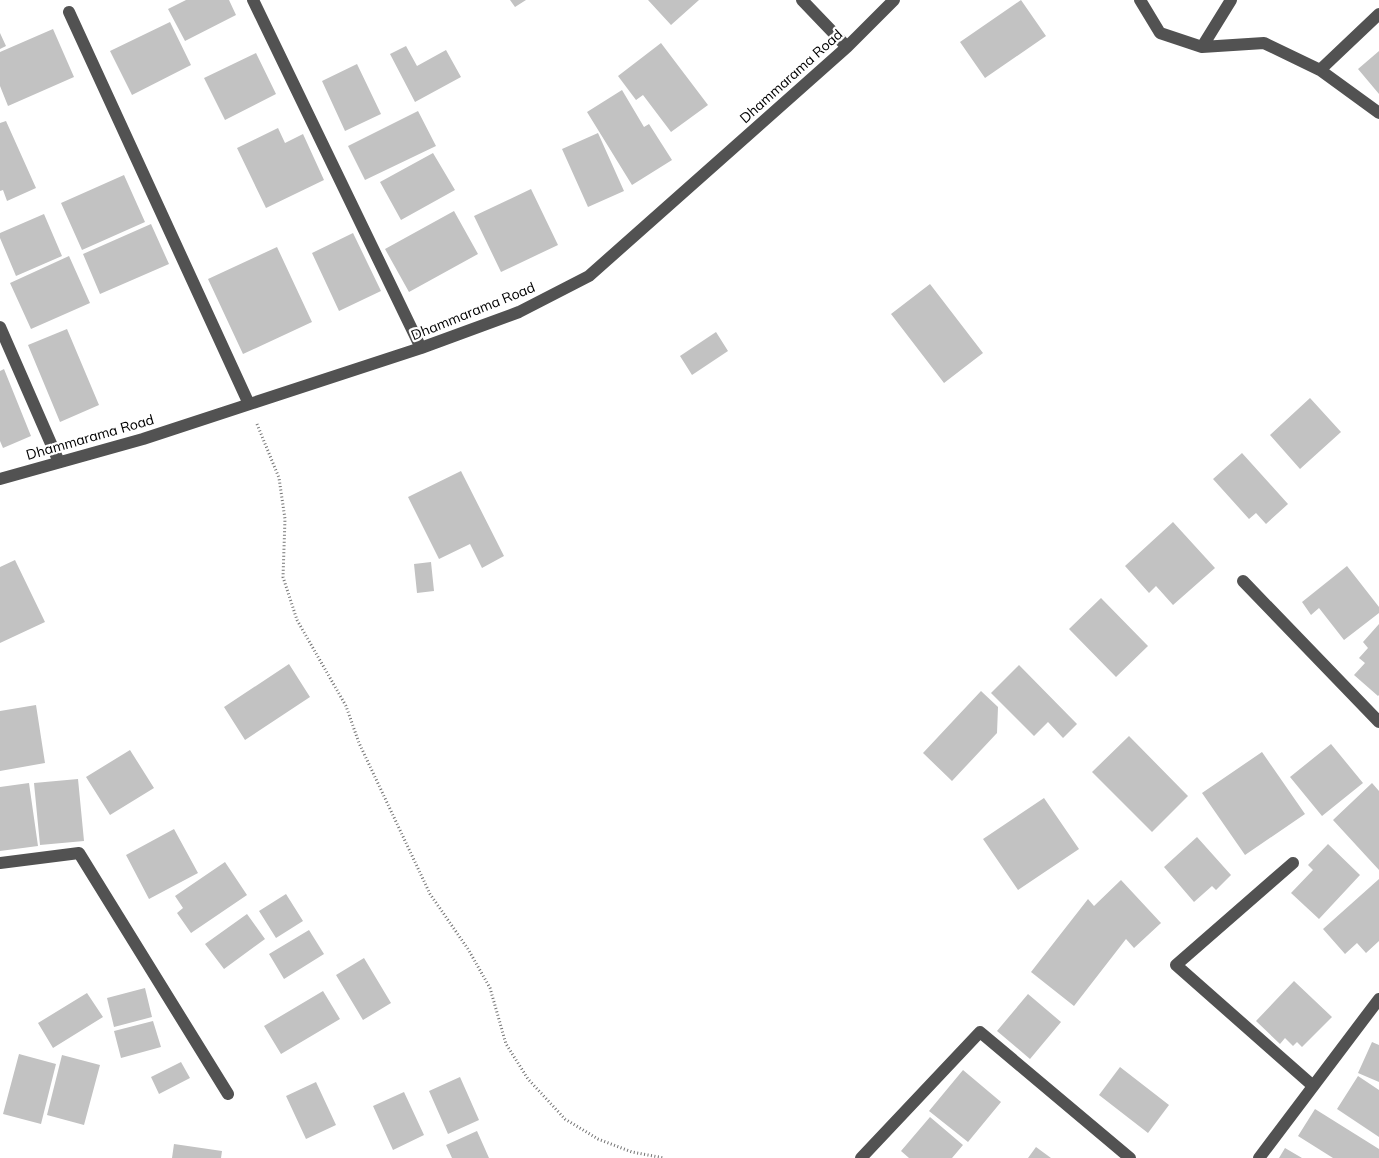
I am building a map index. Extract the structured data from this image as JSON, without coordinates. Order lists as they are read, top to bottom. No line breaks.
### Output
{"streets":{"street":["Dhammarama Road"]}}
